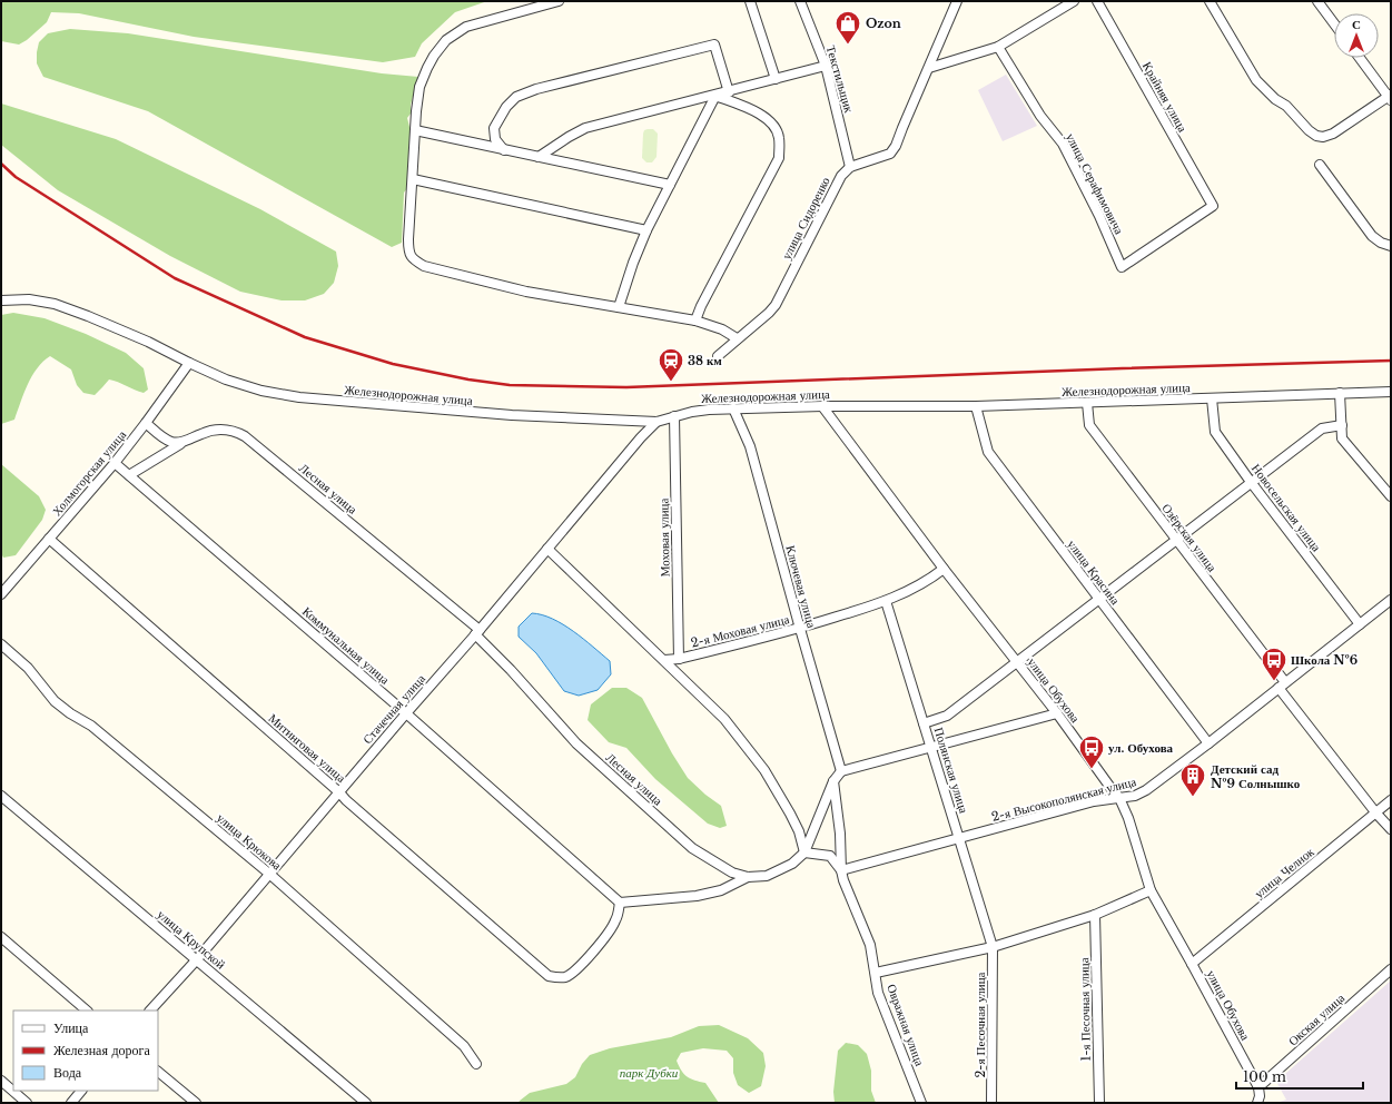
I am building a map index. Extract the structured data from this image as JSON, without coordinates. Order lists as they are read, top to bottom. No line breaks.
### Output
{"streets":{"street":["Текстильщик","Крайняя улица","улица Серафимовича","улица Сидоренко","Железнодорожная улица","Холмогорская улица","Лесная улица","Новосельская улица","Моховая улица","Озёрская улица","улица Красина","Ключевая улица","2-я Моховая улица","Коммунальная улица","улица Обухова","Стачечная улица","Митинговая улица","Полянская улица","2-я Высокополянская улица","улица Крюкова","улица Челнок","улица Крупской","1-я Песочная улица","Окская улица","Овражная улица","2-я Песочная улица"]},"crossings":[["Текстильщик","улица Сидоренко"],["Крайняя улица","улица Серафимовича"],["Железнодорожная улица","Холмогорская улица"],["Железнодорожная улица","Новосельская улица"],["Железнодорожная улица","Моховая улица"],["Железнодорожная улица","Озёрская улица"],["Железнодорожная улица","улица Красина"],["Железнодорожная улица","Ключевая улица"],["Железнодорожная улица","улица Обухова"],["Железнодорожная улица","Стачечная улица"],["Холмогорская улица","Коммунальная улица"],["Холмогорская улица","Митинговая улица"],["Лесная улица","Коммунальная улица"],["Лесная улица","Стачечная улица"],["Лесная улица","Овражная улица"],["Новосельская улица","2-я Высокополянская улица"],["Моховая улица","2-я Моховая улица"],["Озёрская улица","2-я Высокополянская улица"],["Озёрская улица","улица Челнок"],["улица Красина","2-я Высокополянская улица"],["Ключевая улица","2-я Моховая улица"],["2-я Моховая улица","улица Обухова"],["2-я Моховая улица","Полянская улица"],["Коммунальная улица","Стачечная улица"],["Коммунальная улица","Митинговая улица"],["улица Обухова","2-я Высокополянская улица"],["улица Обухова","улица Челнок"],["улица Обухова","Окская улица"],["Стачечная улица","Митинговая улица"],["Стачечная улица","улица Крюкова"],["Стачечная улица","улица Крупской"],["Полянская улица","2-я Высокополянская улица"],["Полянская улица","2-я Песочная улица"],["2-я Высокополянская улица","Овражная улица"]],"parks":["парк Дубки"],"places":{"shop":["Ozon"],"station":["38 км"],"bus stop":["Школа №6","ул. Обухова"],"building":["Детский сад №9 Солнышко"]},"legend":["Улица","Железная дорога","Вода"],"scale_bar":"100 m","north":"top"}
